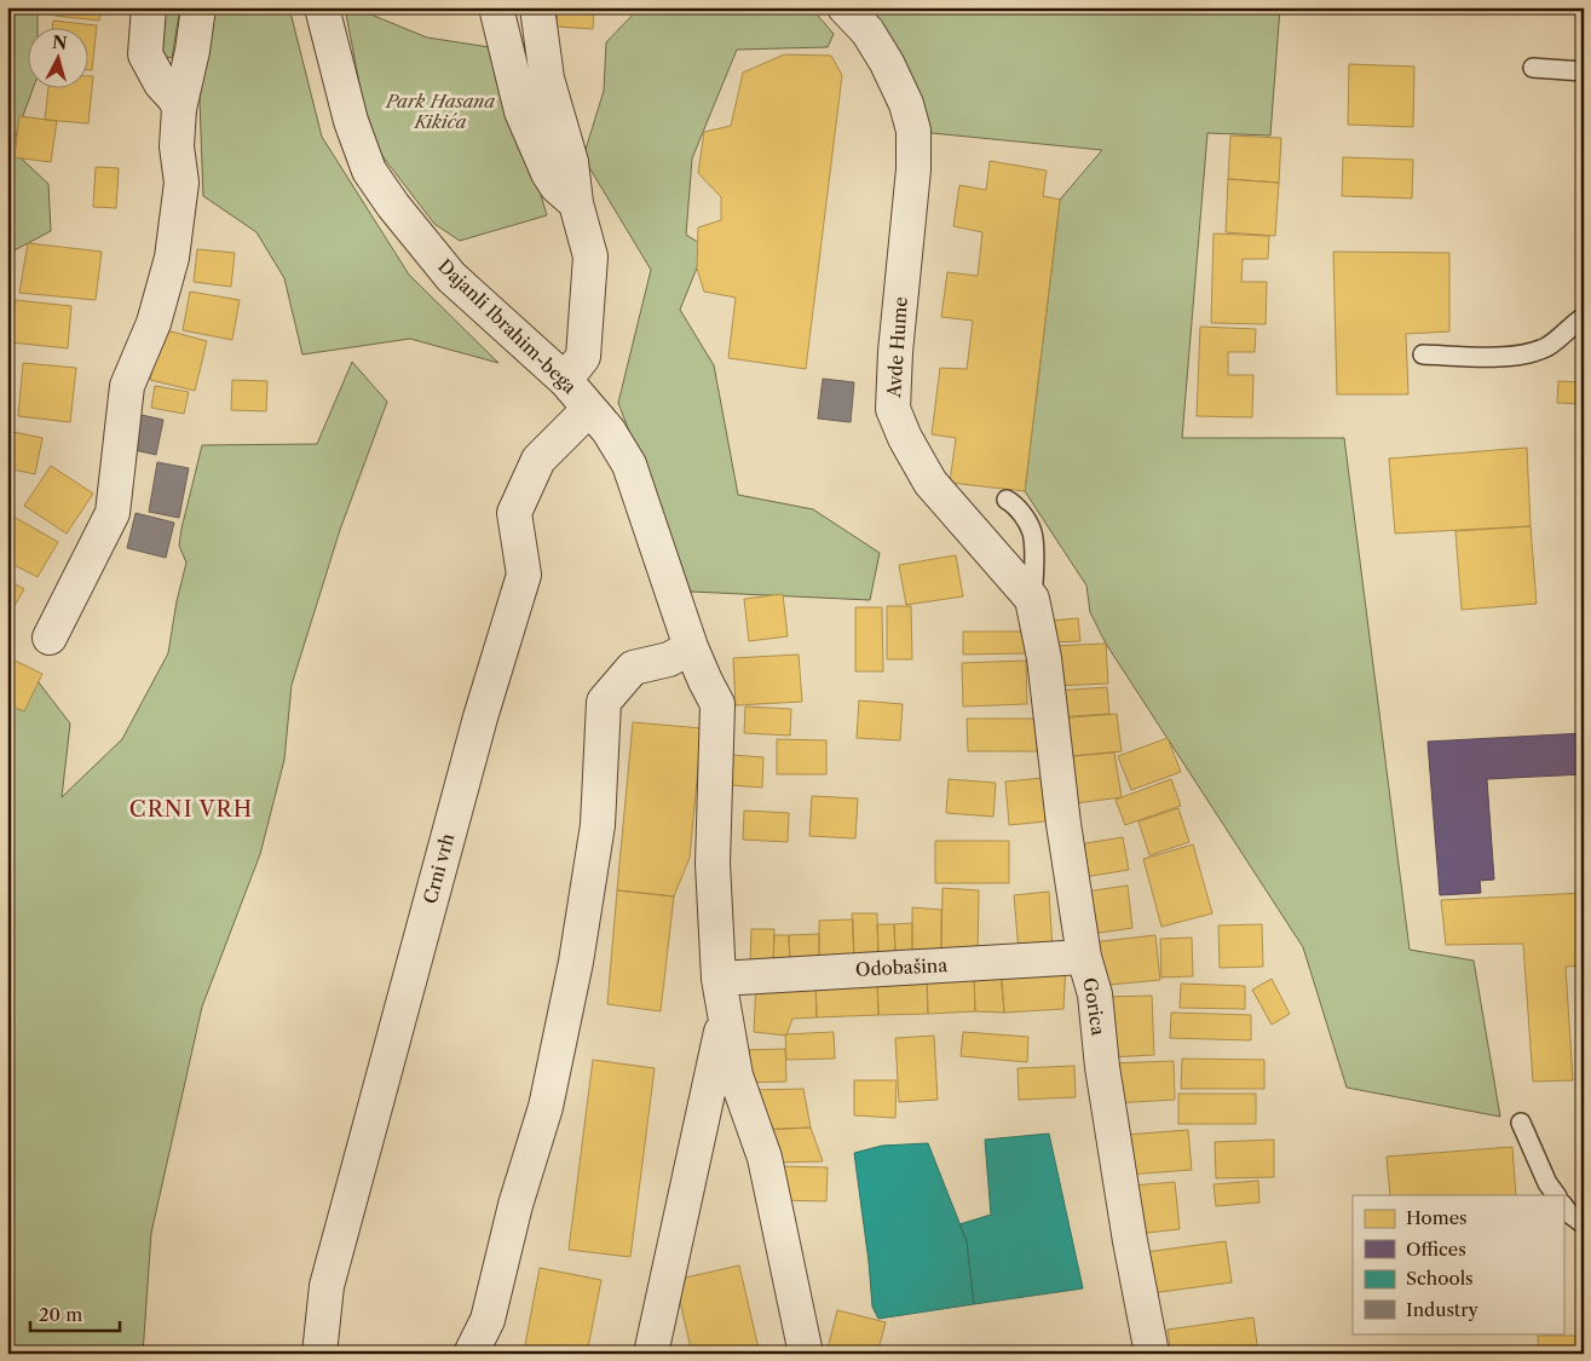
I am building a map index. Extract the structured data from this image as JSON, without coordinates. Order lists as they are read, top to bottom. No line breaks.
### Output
{"streets":{"street":["Dajanli Ibrahim-bega","Avde Hume","Crni vrh","Odobašina","Gorica"]},"crossings":[["Dajanli Ibrahim-bega","Crni vrh"],["Avde Hume","Gorica"],["Odobašina","Gorica"]],"districts":["CRNI VRH"],"parks":["Park Hasana Kikića"],"legend":["Homes","Offices","Schools","Industry"],"scale_bar":"20 m","north":"top"}
